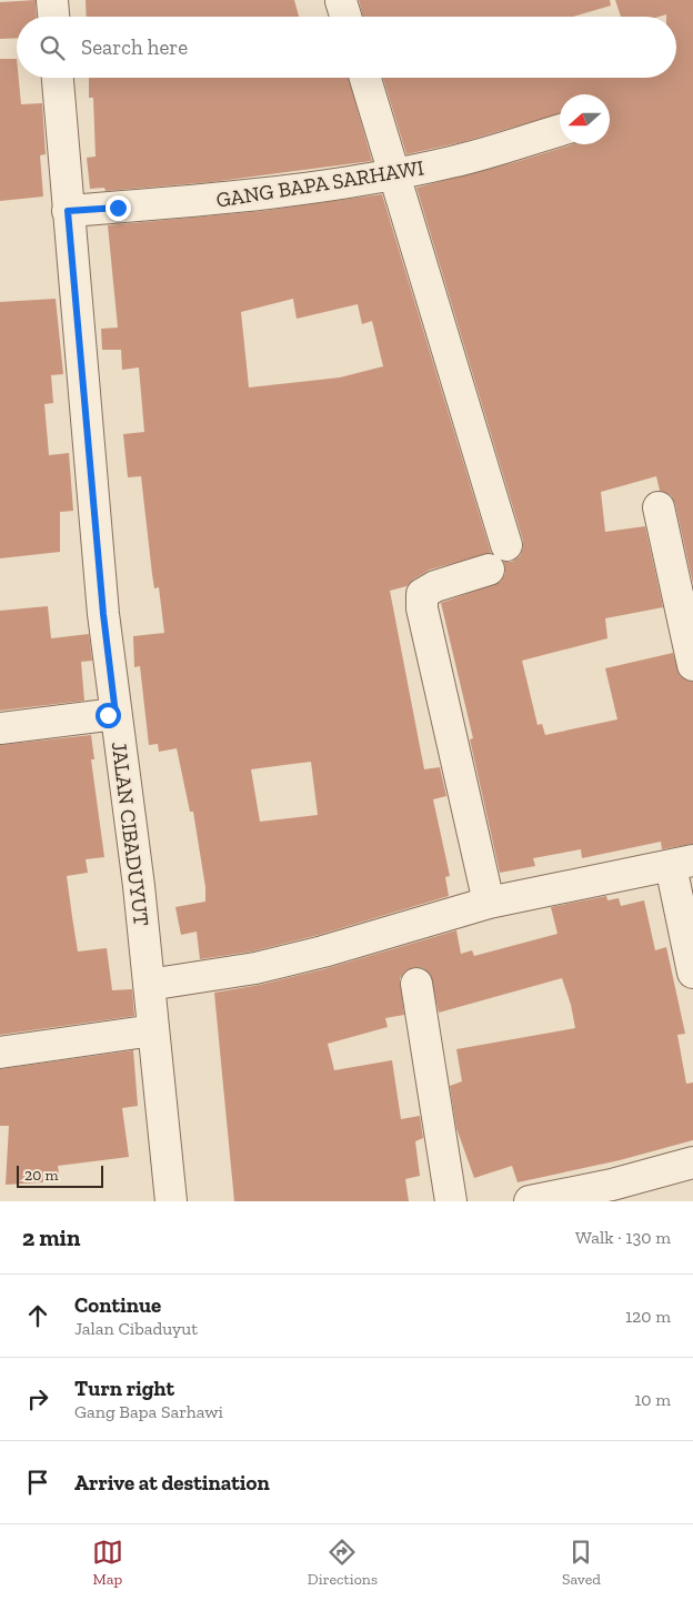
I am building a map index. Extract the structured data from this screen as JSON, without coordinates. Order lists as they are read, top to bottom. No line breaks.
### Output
{"streets":{"street":["GANG BAPA SARHAWI","JALAN CIBADUYUT"]},"crossings":[["GANG BAPA SARHAWI","JALAN CIBADUYUT"]],"scale_bar":"20 m","north":"left","page":{"search":"Search here","scale":"20 m","heading":["2 min","Walk · 130 m"],"list":[["Continue","Jalan Cibaduyut","120 m"],["Turn right","Gang Bapa Sarhawi","10 m"],"Arrive at destination"],"nav":["Map","Directions","Saved"]}}
